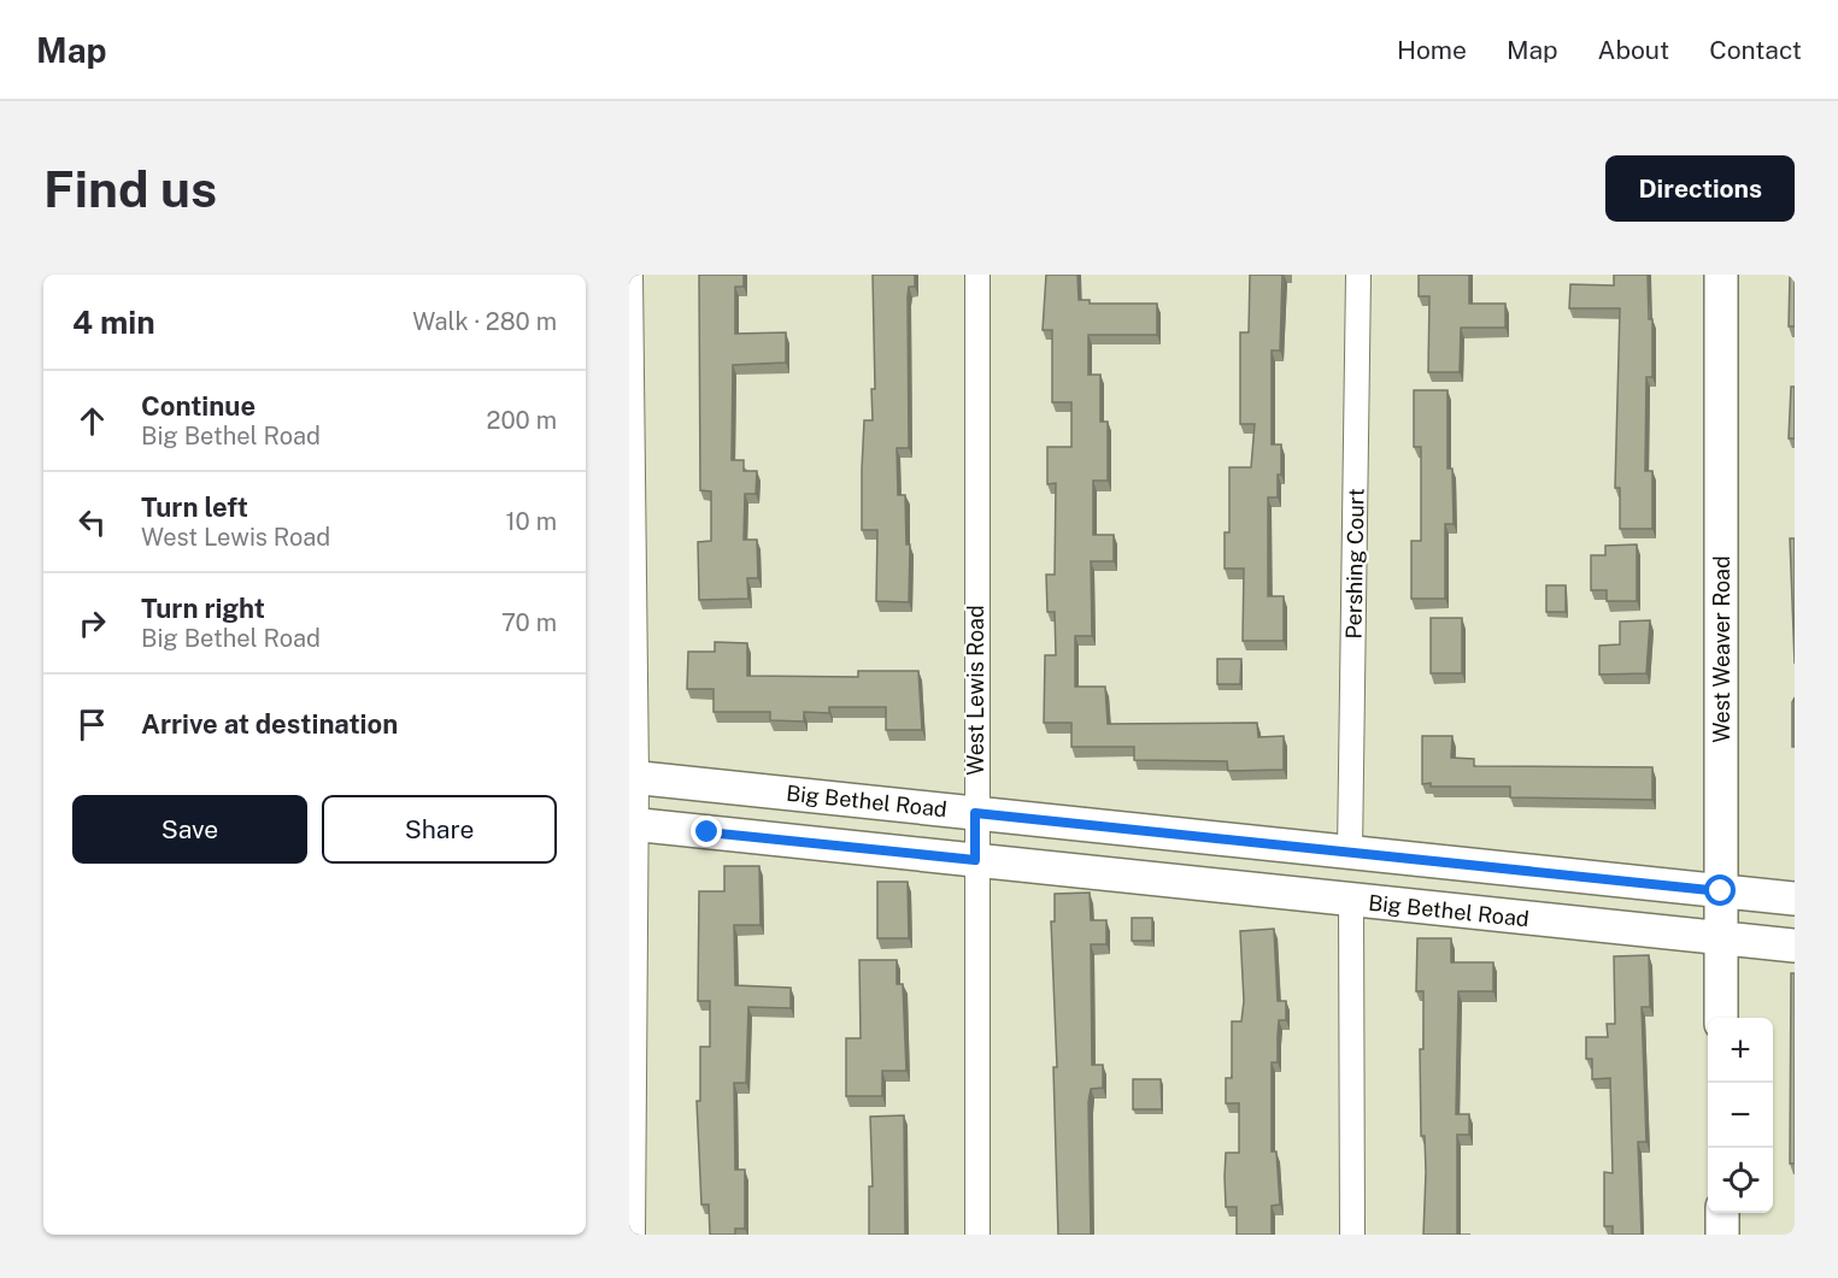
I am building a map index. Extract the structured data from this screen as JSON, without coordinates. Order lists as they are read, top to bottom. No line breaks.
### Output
{"streets":{"main road":["West Weaver Road","Big Bethel Road"],"street":["Pershing Court","West Lewis Road"]},"crossings":[["Pershing Court","Big Bethel Road"],["West Weaver Road","Big Bethel Road"],["West Lewis Road","Big Bethel Road"]],"page":{"header":"Map","nav":["Home","Map","About","Contact"],"buttons":["Directions",["Save","Share"]],"title":"Find us","heading":["4 min","Walk · 280 m"],"list":[["Continue","Big Bethel Road","200 m"],["Turn left","West Lewis Road","10 m"],["Turn right","Big Bethel Road","70 m"],"Arrive at destination"],"map_buttons":["+","−"]}}
